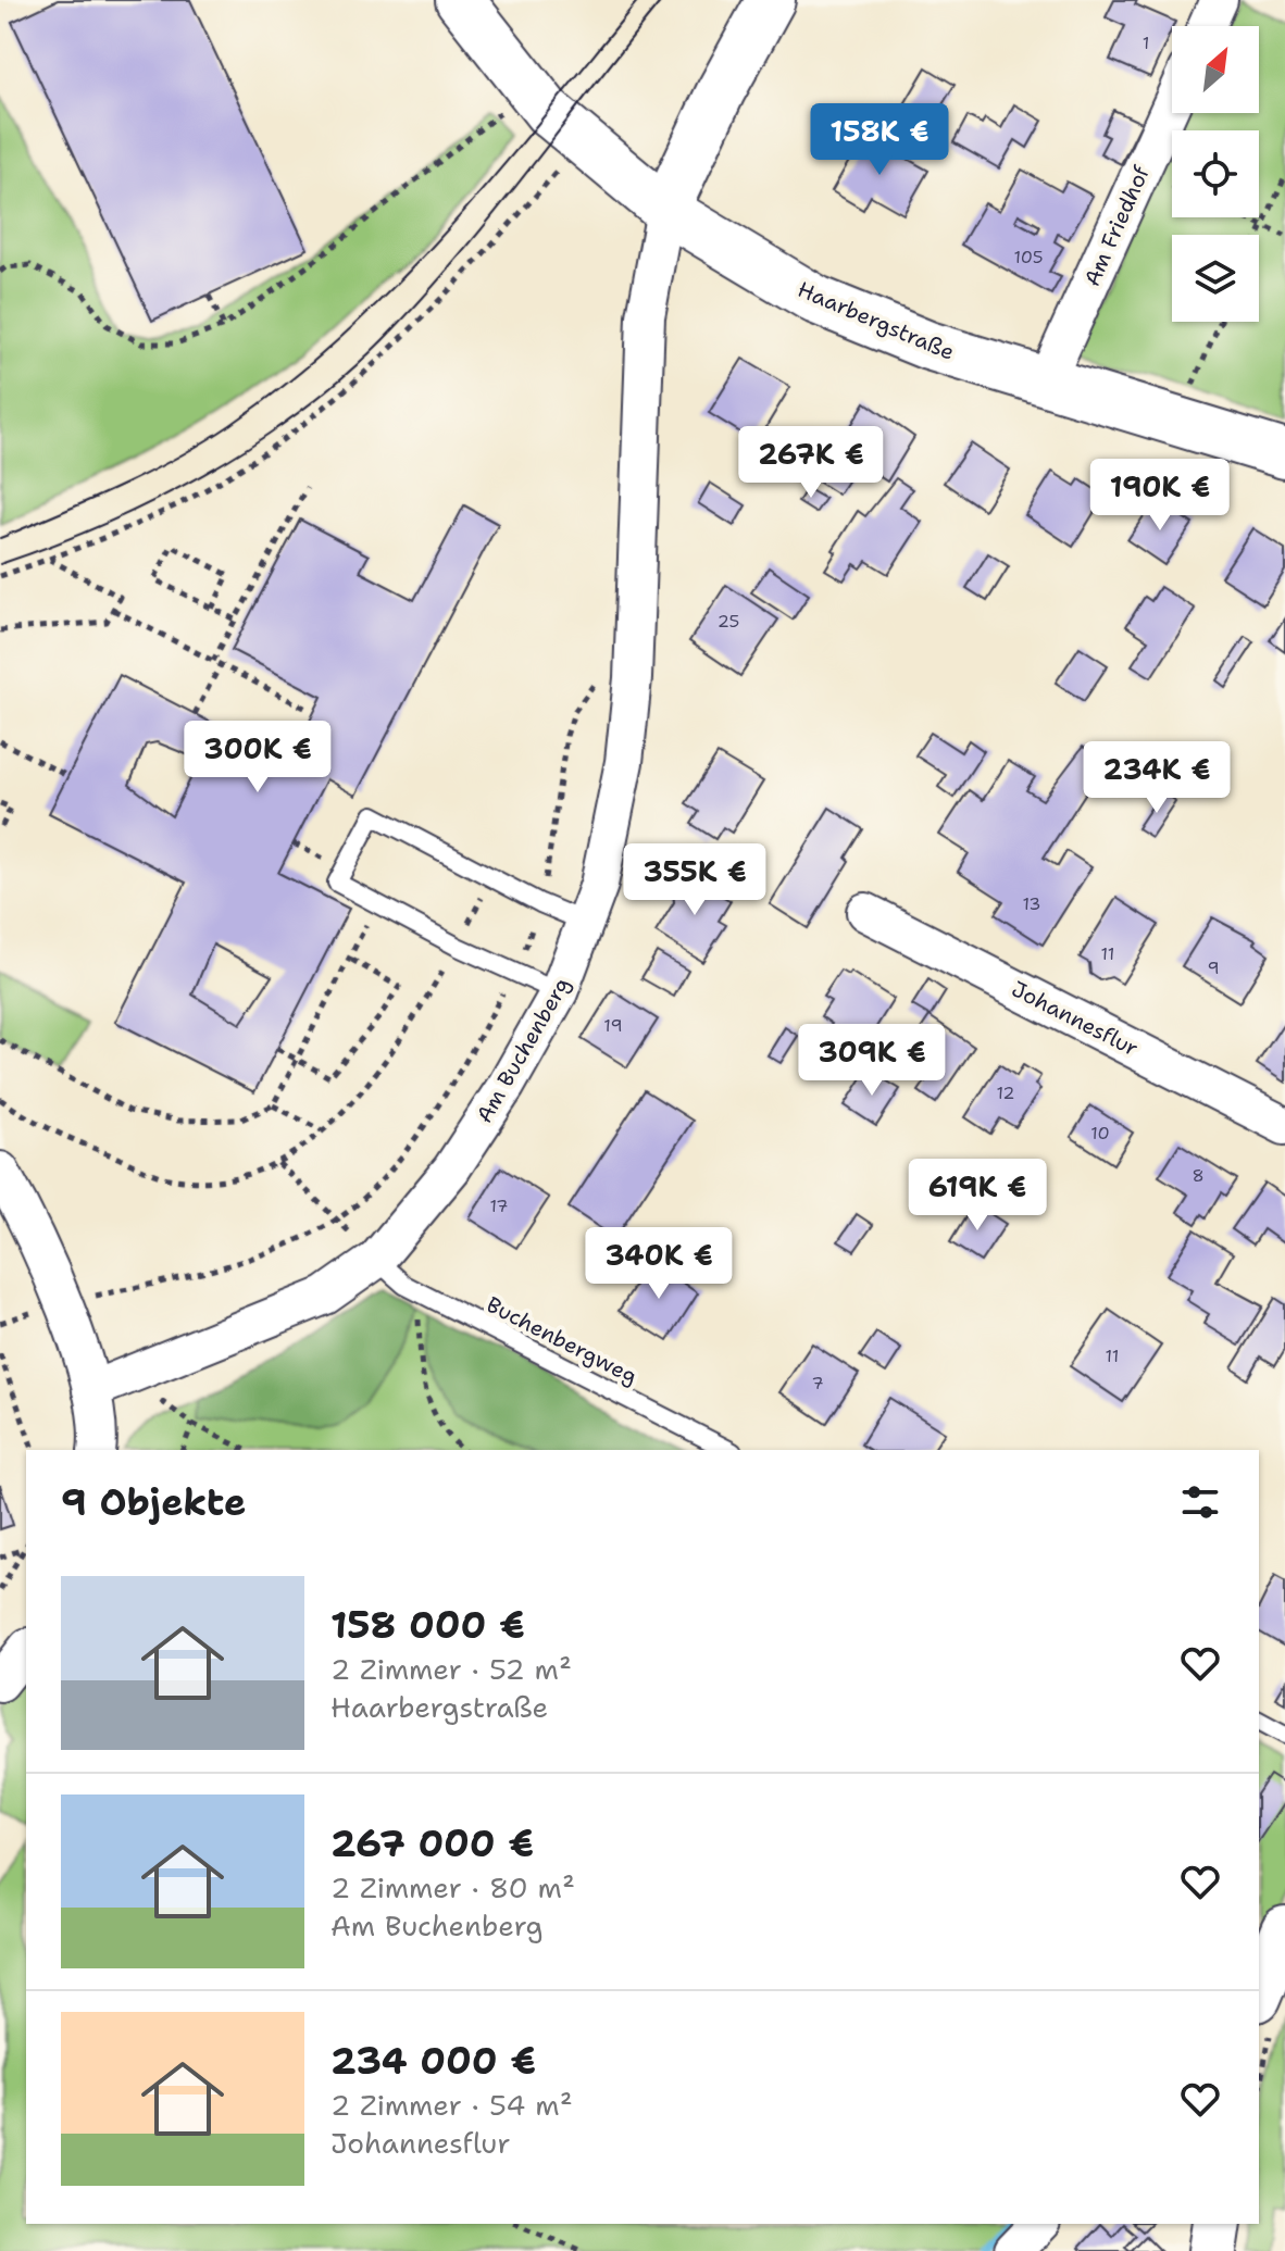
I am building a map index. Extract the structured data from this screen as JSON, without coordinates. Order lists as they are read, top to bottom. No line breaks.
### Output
{"streets":{"street":["Am Friedhof","Haarbergstraße","Johannesflur","Am Buchenberg"],"lane":["Buchenbergweg"]},"crossings":[["Am Friedhof","Haarbergstraße"],["Haarbergstraße","Am Buchenberg"],["Am Buchenberg","Buchenbergweg"]],"house_numbers":["1","105","25","13","11","9","19","12","10","8","17","11","7"],"north":"top right","page":{"price":["158K €","267K €","190K €","300K €","234K €","355K €","309K €","619K €","340K €"],"heading":"9 Objekte","list":[{"name":"158 000 €","note":"2 Zimmer · 52 m² · Haarbergstraße"},{"name":"267 000 €","note":"2 Zimmer · 80 m² · Am Buchenberg"},{"name":"234 000 €","note":"2 Zimmer · 54 m² · Johannesflur"}]}}
